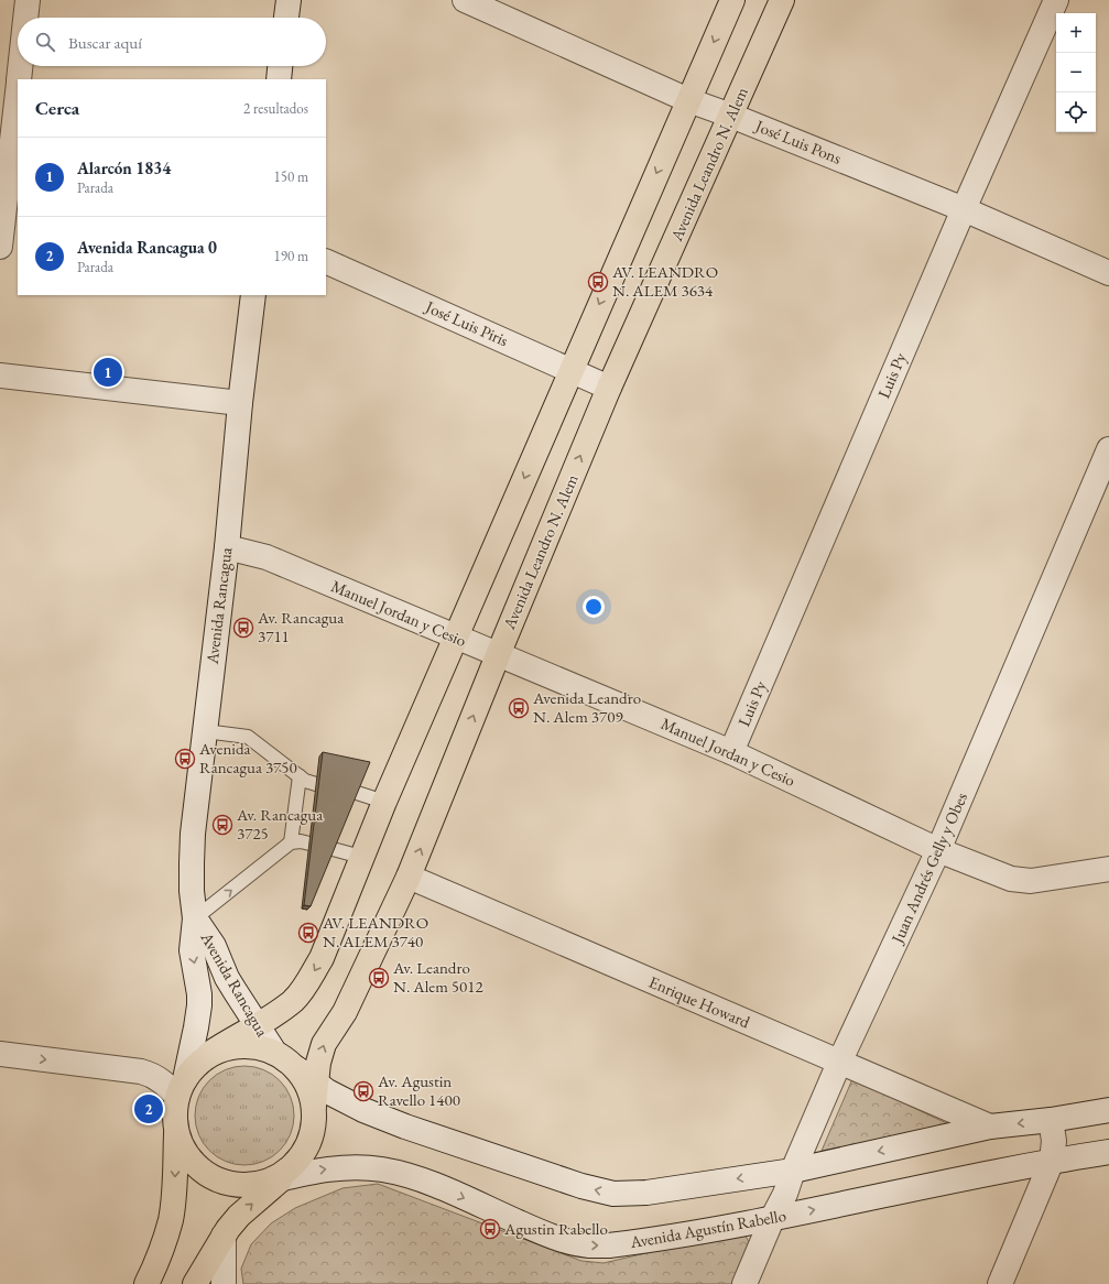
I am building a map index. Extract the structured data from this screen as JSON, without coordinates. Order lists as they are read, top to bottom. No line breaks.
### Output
{"streets":{"main road":["Avenida Leandro N. Alem"],"street":["José Luis Pons","José Luis Piris","Luis Py","Avenida Rancagua","Manuel Jordan y Cesio","Juan Andrés Gelly y Obes","Enrique Howard","Avenida Agustín Rabello"]},"crossings":[["José Luis Pons","Avenida Leandro N. Alem"],["José Luis Pons","Luis Py"],["Avenida Leandro N. Alem","José Luis Piris"],["Avenida Leandro N. Alem","Avenida Rancagua"],["Avenida Leandro N. Alem","Manuel Jordan y Cesio"],["Avenida Leandro N. Alem","Enrique Howard"],["Avenida Leandro N. Alem","Avenida Agustín Rabello"],["Luis Py","Manuel Jordan y Cesio"],["Avenida Rancagua","Manuel Jordan y Cesio"],["Avenida Rancagua","Avenida Agustín Rabello"],["Manuel Jordan y Cesio","Juan Andrés Gelly y Obes"],["Juan Andrés Gelly y Obes","Enrique Howard"],["Juan Andrés Gelly y Obes","Avenida Agustín Rabello"]],"places":{"bus stop":["AV. LEANDRO N. ALEM 3634","Av. Rancagua 3711","Avenida Leandro N. Alem 3709","Avenida Rancagua 3750","Av. Rancagua 3725","AV. LEANDRO N. ALEM 3740","Av. Leandro N. Alem 5012","Av. Agustin Ravello 1400","Agustin Rabello"]},"page":{"map_buttons":["+","−"],"search":"Buscar aquí","heading":["Cerca","2 resultados"],"list":[{"mark":"1","name":"Alarcón 1834","note":"Parada","value":"150 m"},{"mark":"2","name":"Avenida Rancagua 0","note":"Parada","value":"190 m"}],"pins":["1","2"]}}
